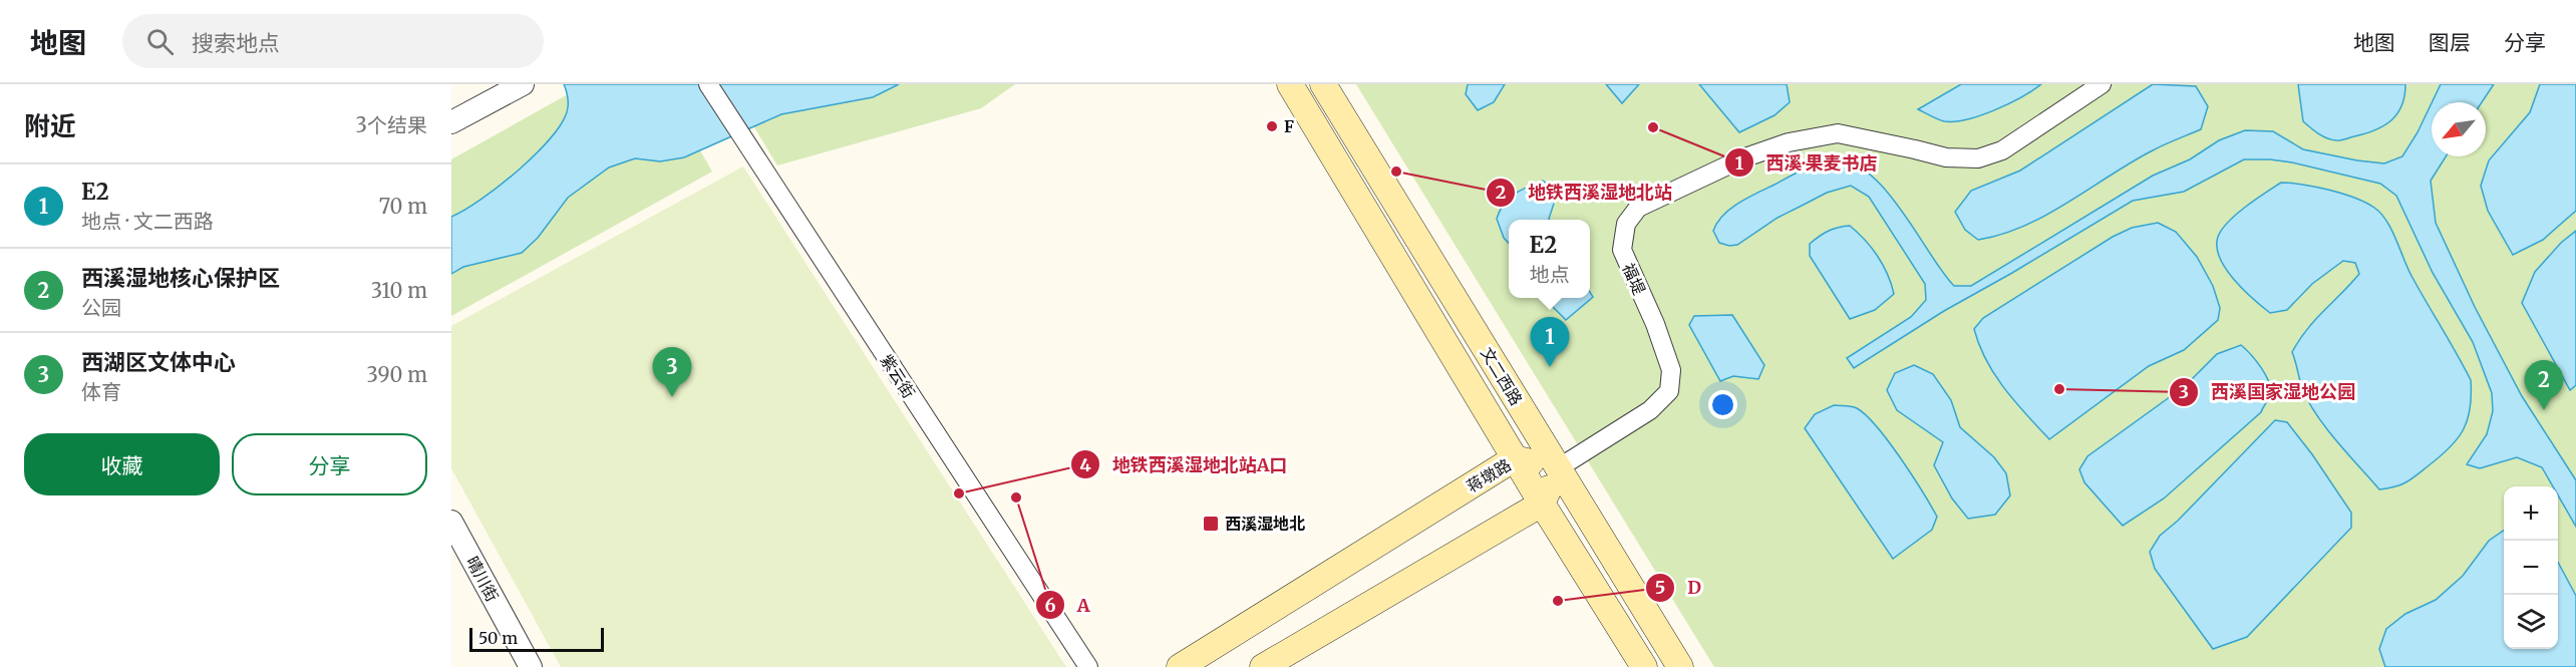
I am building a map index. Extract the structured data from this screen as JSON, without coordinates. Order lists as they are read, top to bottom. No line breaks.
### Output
{"streets":{"main road":["文二西路","蒋墩路"],"street":["福堤","紫云街","晴川街"]},"crossings":[["福堤","文二西路"],["福堤","蒋墩路"],["文二西路","蒋墩路"]],"places":{"other":["F","西溪·果麦书店","地铁西溪湿地北站","西溪国家湿地公园","地铁西溪湿地北站A口","A","D"],"transit":["西溪湿地北"]},"scale_bar":"50 m","north":"bottom left","page":{"header":"地图","search":"搜索地点","nav":["地图","图层","分享"],"heading":["附近","3个结果"],"list":[{"mark":"1","name":"E2","note":"地点 · 文二西路","value":"70 m"},{"mark":"2","name":"西溪湿地核心保护区","note":"公园","value":"310 m"},{"mark":"3","name":"西湖区文体中心","note":"体育","value":"390 m"}],"popup":["E2","地点"],"pins":["1","3","2"],"buttons":["收藏","分享"],"map_buttons":["+","−"],"scale":"50 m"}}
